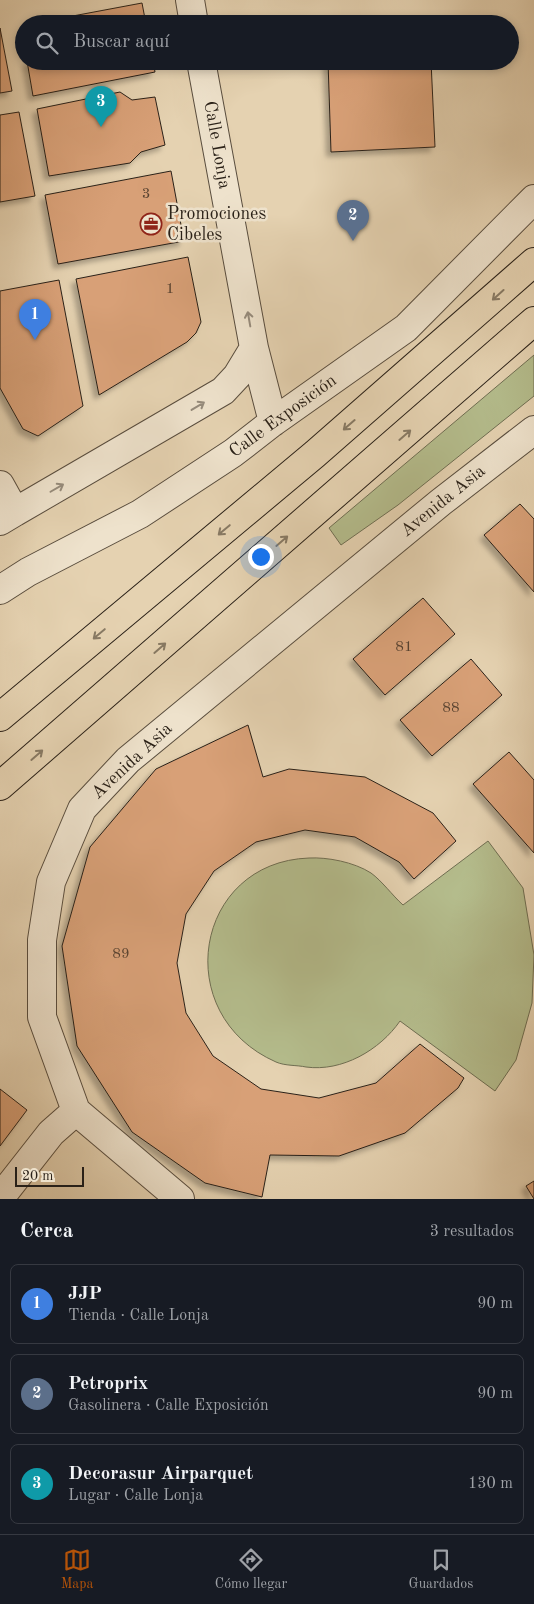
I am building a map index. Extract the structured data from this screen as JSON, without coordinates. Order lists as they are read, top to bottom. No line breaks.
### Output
{"streets":{"street":["Calle Lonja","Calle Exposición","Avenida Asia"]},"crossings":[["Calle Lonja","Calle Exposición"]],"one_way":["Calle Lonja"],"places":{"office":["Promociones Cibeles"]},"house_numbers":["3","1","81","88","89"],"scale_bar":"20 m","page":{"search":"Buscar aquí","pins":["3","2","1"],"scale":"20 m","heading":["Cerca","3 resultados"],"list":[{"mark":"1","name":"JJP","note":"Tienda · Calle Lonja","value":"90 m"},{"mark":"2","name":"Petroprix","note":"Gasolinera · Calle Exposición","value":"90 m"},{"mark":"3","name":"Decorasur Airparquet","note":"Lugar · Calle Lonja","value":"130 m"}],"nav":["Mapa","Cómo llegar","Guardados"]}}
